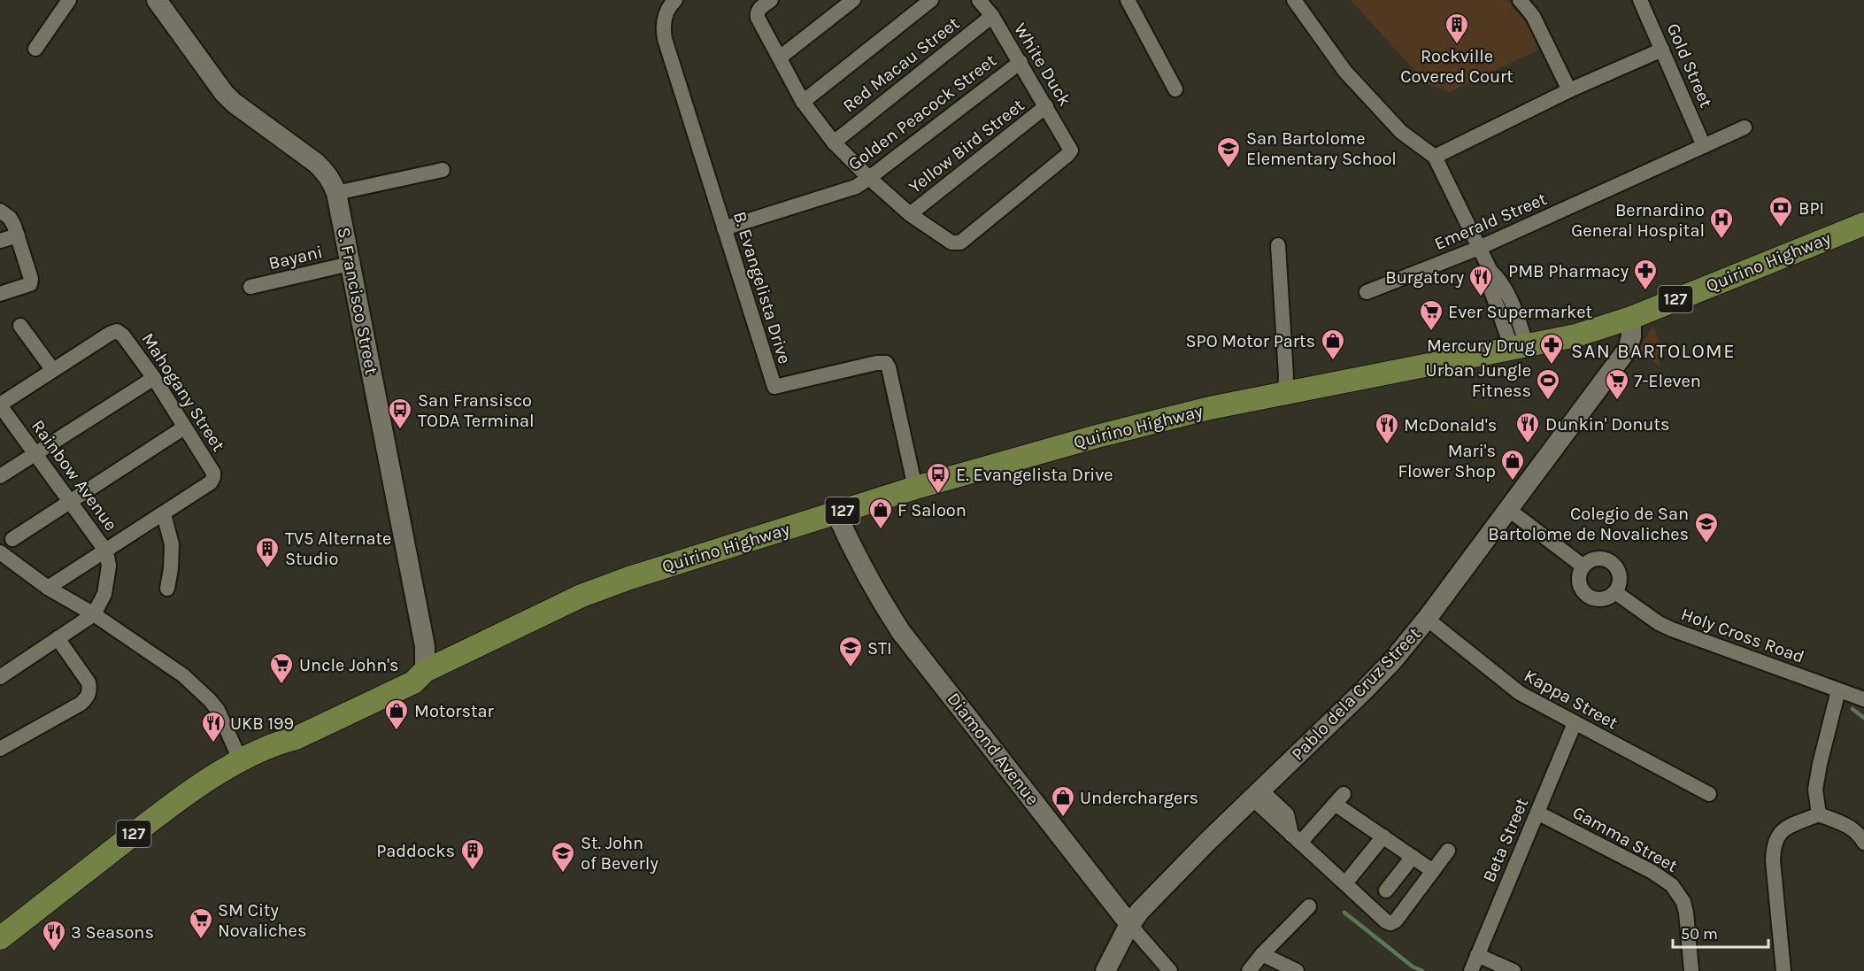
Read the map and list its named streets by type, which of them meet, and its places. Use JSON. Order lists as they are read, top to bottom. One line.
{"streets":{"main road":["Quirino Highway","127"],"street":["Red Macau Street","White Duck","Gold Street","Golden Peacock Street","Yellow Bird Street","Emerald Street","Bayani","B. Evangelista Drive","S. Francisco Street","Mahogany Street","Rainbow Avenue","Holy Cross Road","Pablo dela Cruz Street","Kappa Street","Diamond Avenue","Gamma Street","Beta Street"]},"crossings":[["Red Macau Street","White Duck"],["White Duck","Golden Peacock Street"],["White Duck","Yellow Bird Street"],["Gold Street","Emerald Street"],["Golden Peacock Street","B. Evangelista Drive"],["Bayani","S. Francisco Street"],["Quirino Highway","B. Evangelista Drive"],["Quirino Highway","S. Francisco Street"],["Quirino Highway","Pablo dela Cruz Street"],["Quirino Highway","Diamond Avenue"],["Pablo dela Cruz Street","Kappa Street"],["Pablo dela Cruz Street","Diamond Avenue"],["Kappa Street","Beta Street"],["Gamma Street","Beta Street"]],"districts":["SAN BARTOLOME"],"places":{"building":["Rockville Covered Court","TV5 Alternate Studio","Paddocks"],"school or university":["San Bartolome Elementary School","Colegio de San Bartolome de Novaliches","STI","St. John of Beverly"],"bank":["BPI"],"hospital":["Bernardino General Hospital"],"pharmacy":["PMB Pharmacy","Mercury Drug"],"restaurant":["Burgatory","Dunkin' Donuts","McDonald's","UKB 199","3 Seasons"],"supermarket":["Ever Supermarket","7-Eleven","Uncle John's","SM City Novaliches"],"shop":["SPO Motor Parts","Mari's Flower Shop","F Saloon","Motorstar","Underchargers"],"sports":["Urban Jungle Fitness"],"bus stop":["San Fransisco TODA Terminal","E. Evangelista Drive"]},"scale_bar":"50 m"}
